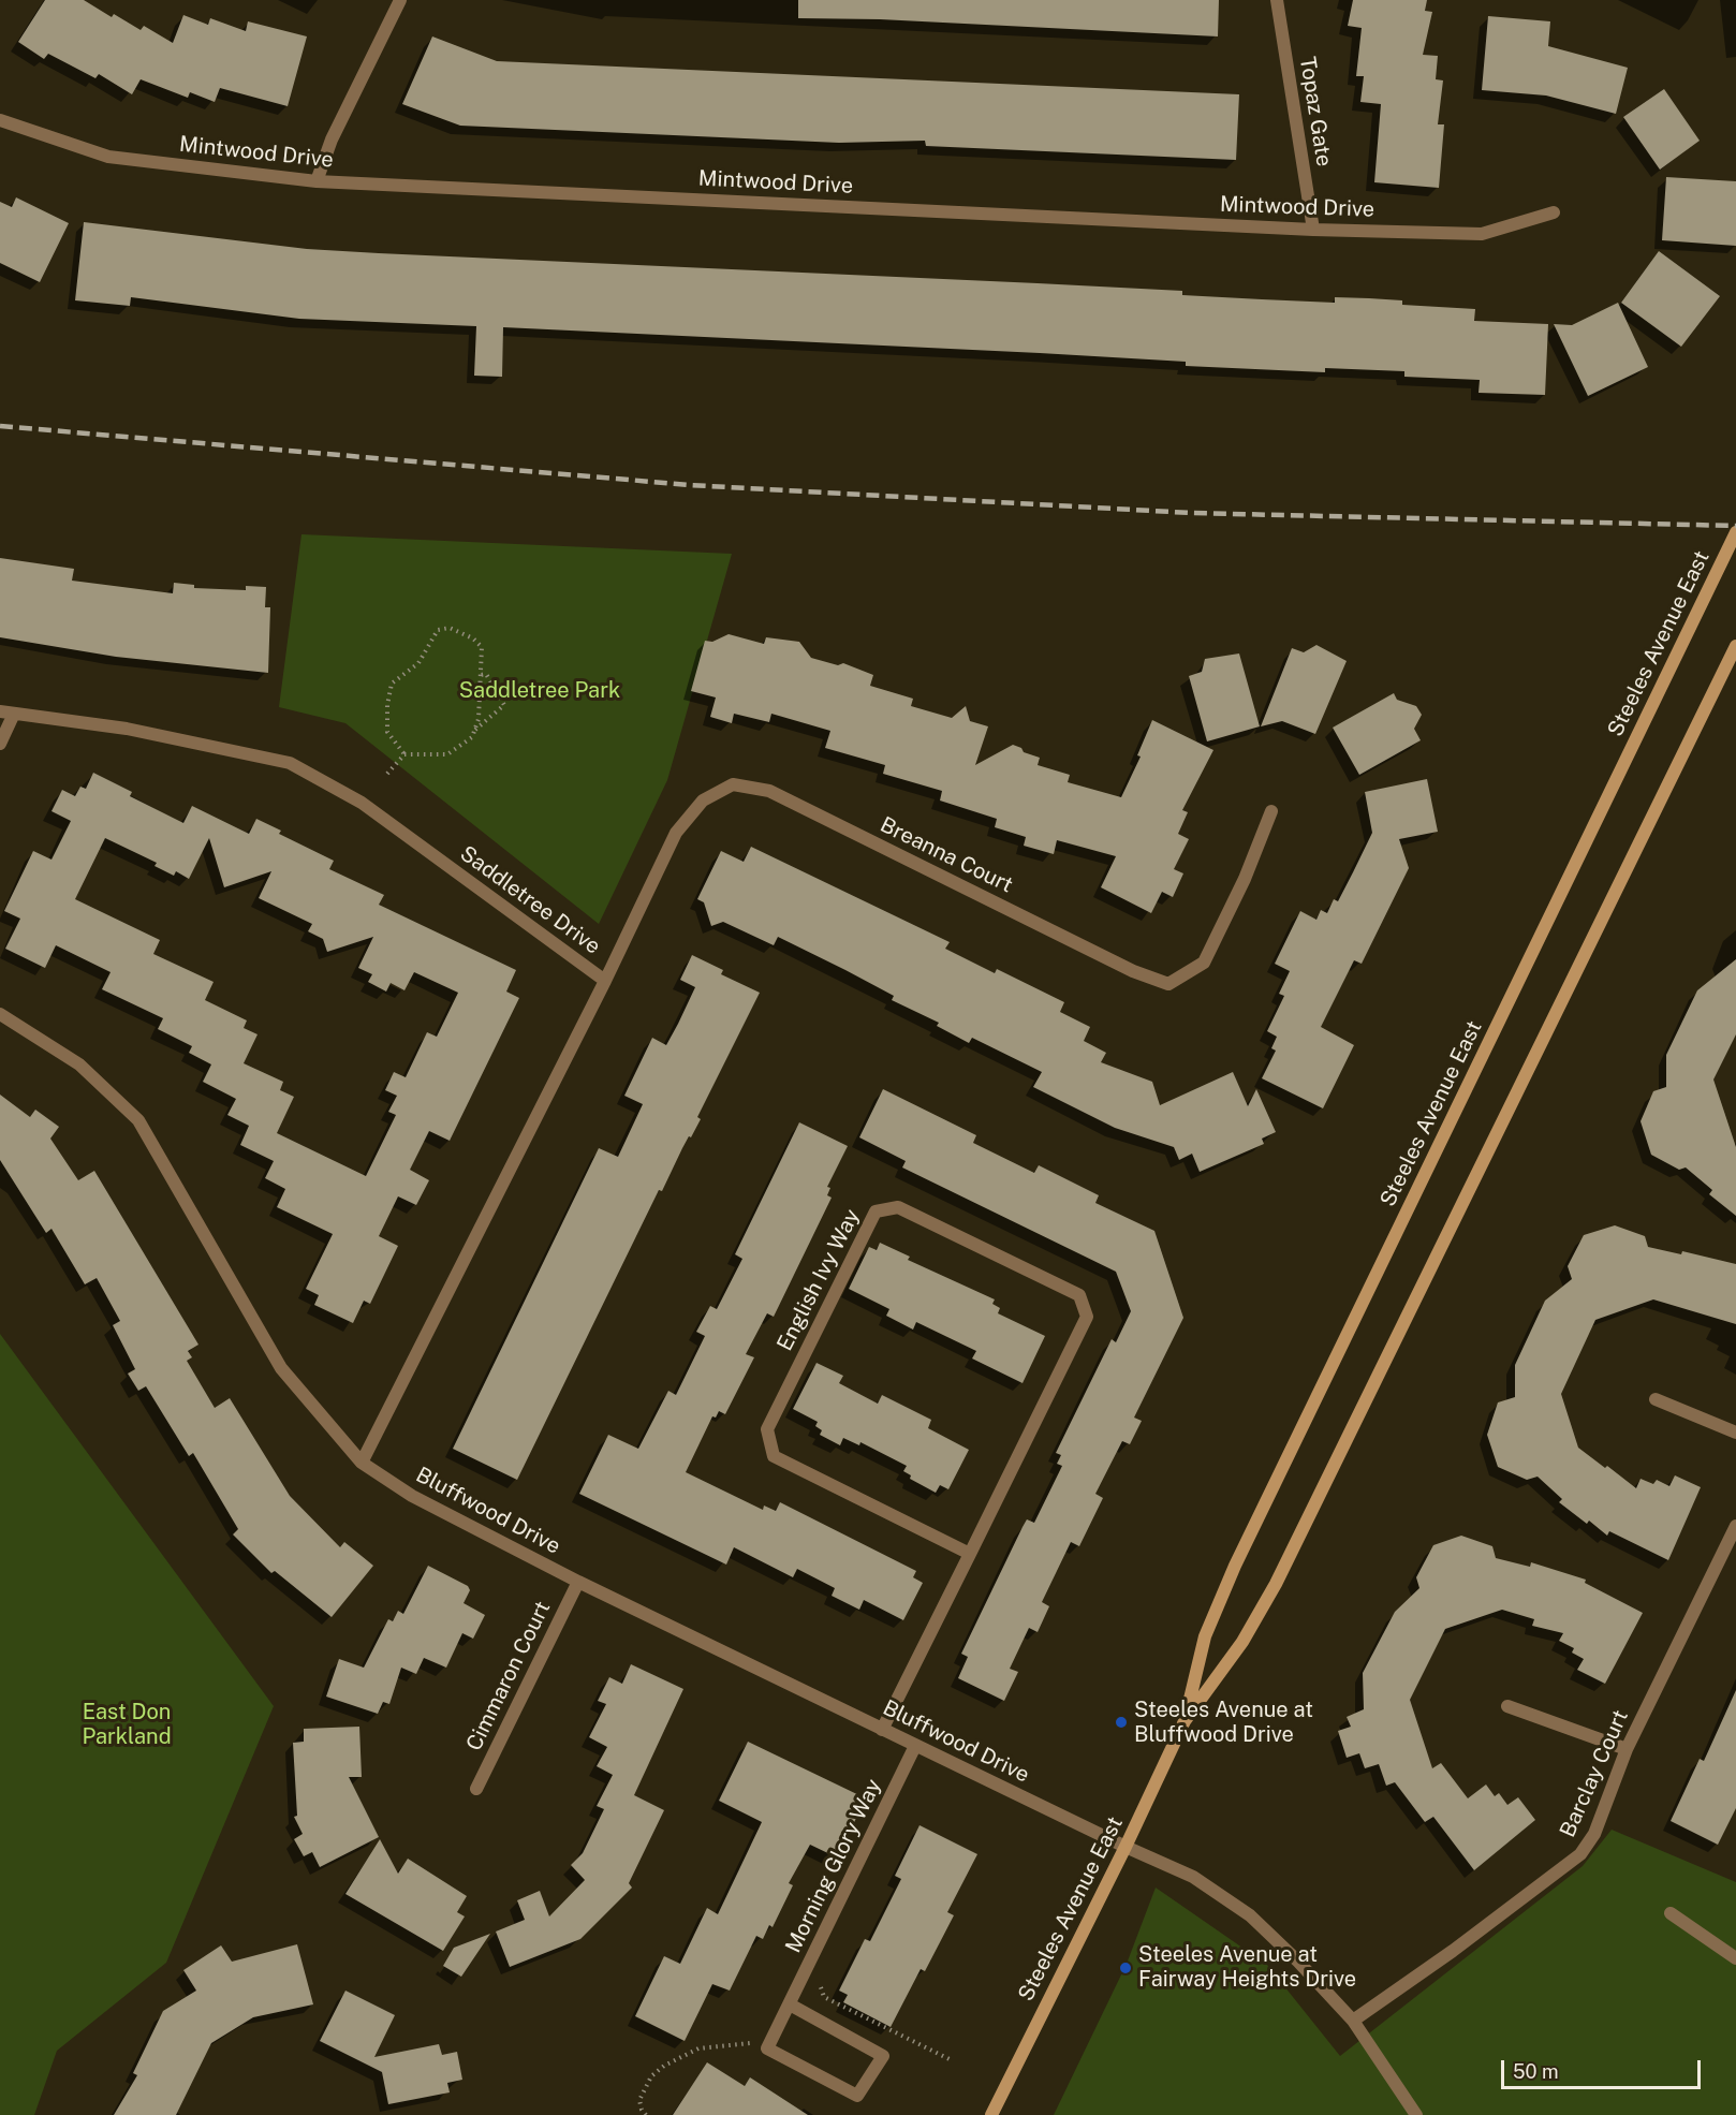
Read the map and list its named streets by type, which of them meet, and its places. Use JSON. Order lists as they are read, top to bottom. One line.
{"streets":{"main road":["Steeles Avenue East"],"street":["Topaz Gate","Mintwood Drive","Breanna Court","Saddletree Drive","English Ivy Way","Bluffwood Drive","Cimmaron Court","Barclay Court","Morning Glory Way"]},"crossings":[["Topaz Gate","Mintwood Drive"],["Steeles Avenue East","Bluffwood Drive"],["Breanna Court","Saddletree Drive"],["Saddletree Drive","Bluffwood Drive"],["English Ivy Way","Bluffwood Drive"],["Bluffwood Drive","Cimmaron Court"],["Bluffwood Drive","Barclay Court"],["Bluffwood Drive","Morning Glory Way"]],"parks":["Saddletree Park","East Don Parkland"],"places":["Steeles Avenue at Bluffwood Drive","Steeles Avenue at Fairway Heights Drive"],"scale_bar":"50 m"}
